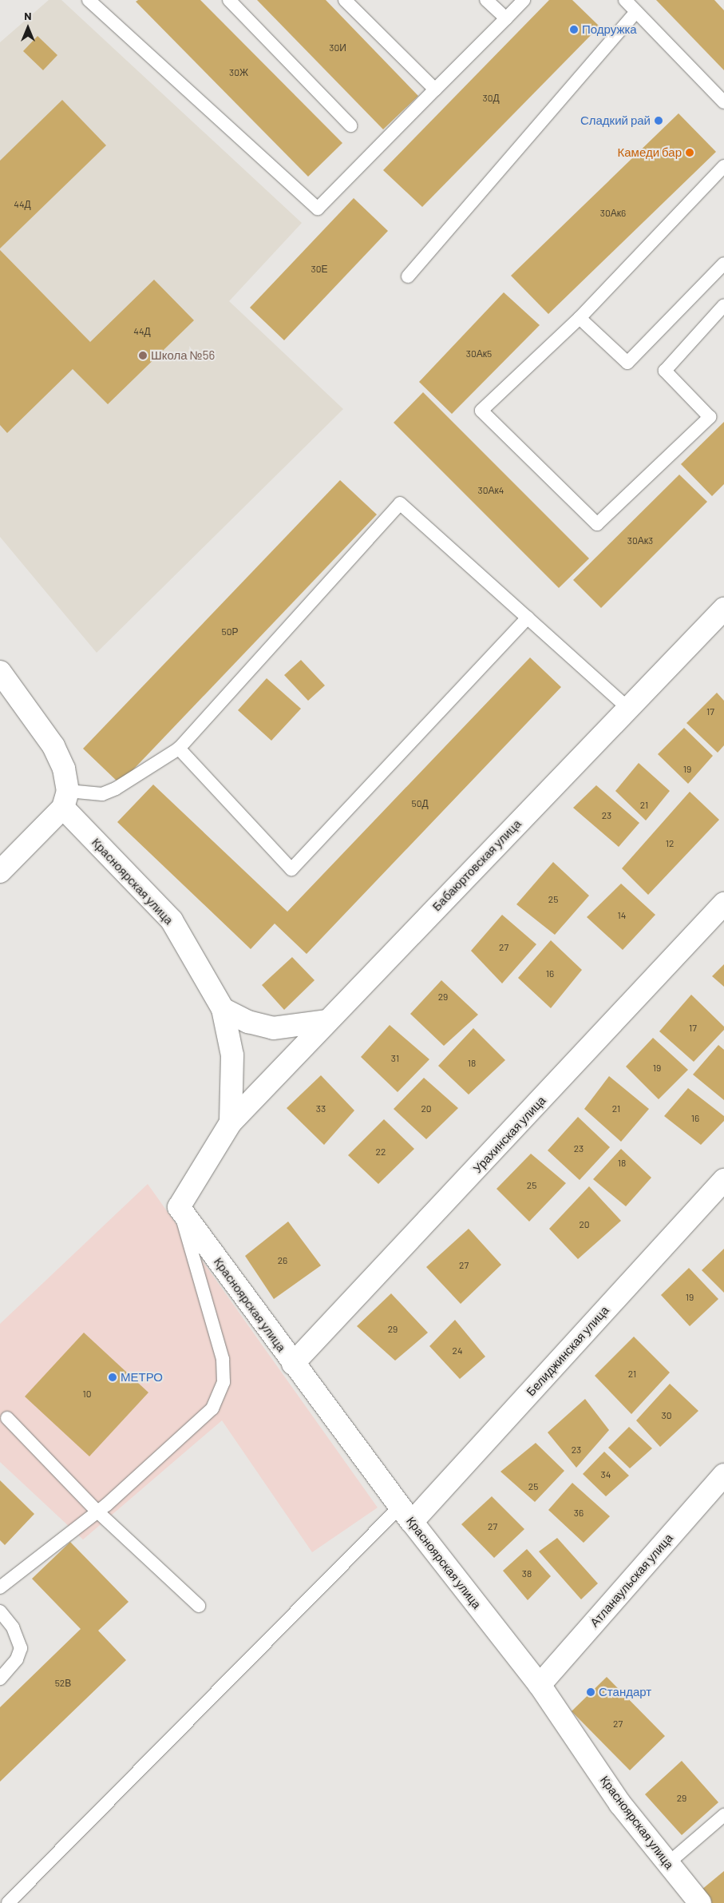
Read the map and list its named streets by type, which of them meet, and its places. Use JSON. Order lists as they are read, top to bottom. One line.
{"streets":{"street":["Бабаюртовская улица","Красноярская улица","Урахинская улица","Белиджинская улица","Атланаульская улица"]},"crossings":[["Бабаюртовская улица","Красноярская улица"],["Красноярская улица","Урахинская улица"],["Красноярская улица","Белиджинская улица"],["Красноярская улица","Атланаульская улица"]],"places":["Подружка","Сладкий рай","Камеди бар","Школа №56","МЕТРО","Стандарт"],"house_numbers":["30И","30Ж","30Д","44Д","30Ак6","30Е","44Д","30Ак5","30Ак4","30Ак3","50Р","17","19","50Д","21","23","12","25","14","27","16","29","17","31","18","19","33","20","21","16","23","22","18","25","20","26","27","19","29","24","21","10","30","23","34","25","36","27","38","52В","27","29"],"north":"top"}
